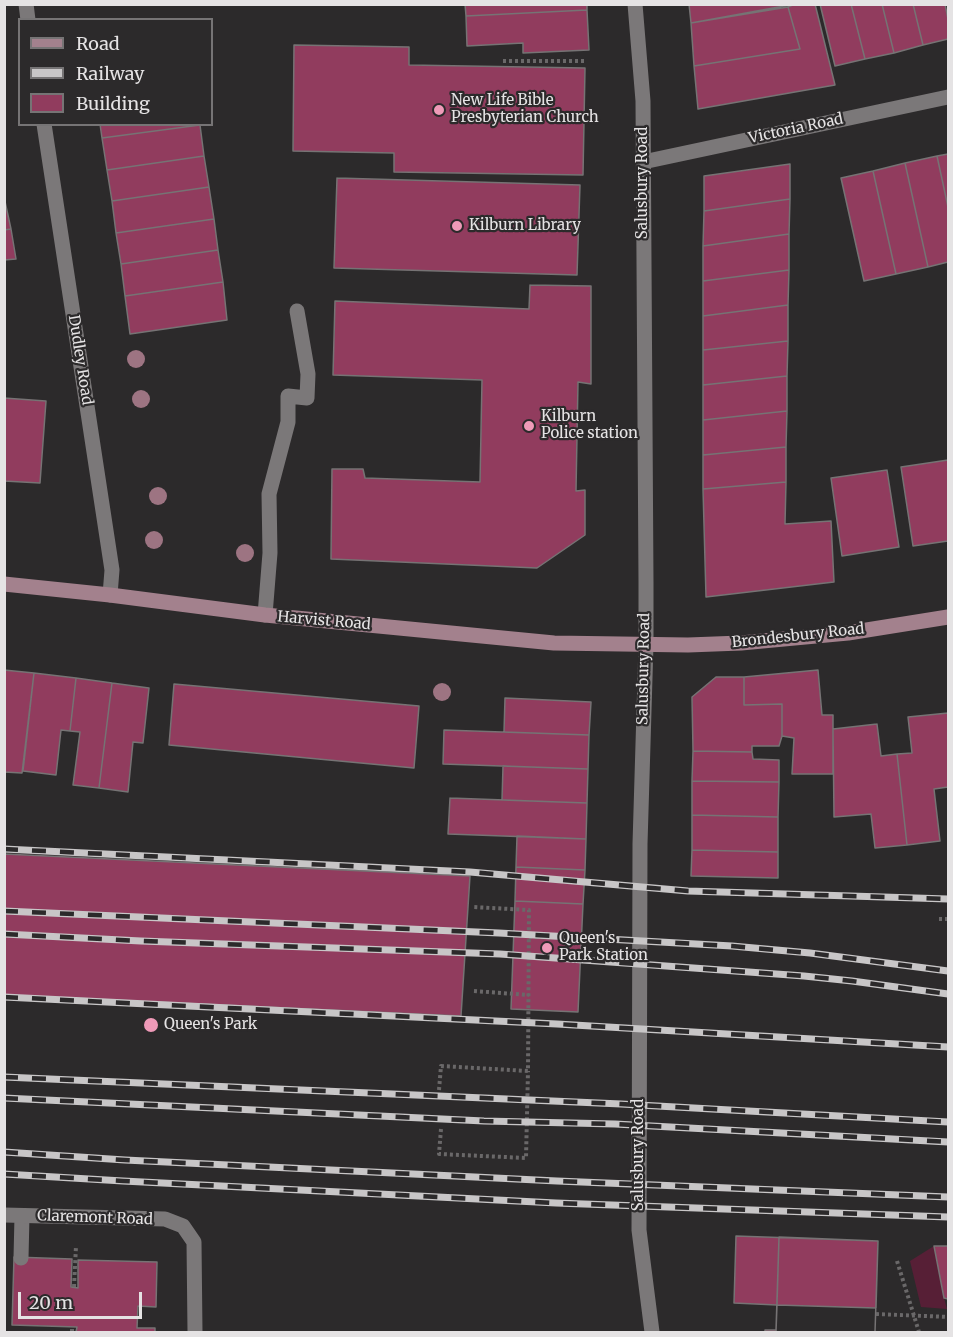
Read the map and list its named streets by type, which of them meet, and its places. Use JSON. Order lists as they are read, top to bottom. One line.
{"streets":{"main road":["Harvist Road","Brondesbury Road"],"street":["Victoria Road","Salusbury Road","Dudley Road","Claremont Road"]},"crossings":[["Victoria Road","Salusbury Road"],["Salusbury Road","Harvist Road"],["Salusbury Road","Brondesbury Road"],["Dudley Road","Harvist Road"],["Harvist Road","Brondesbury Road"]],"places":["New Life Bible Presbyterian Church","Kilburn Library","Kilburn Police station","Queen's Park Station","Queen's Park"],"legend":["Road","Railway","Building"],"scale_bar":"20 m"}
